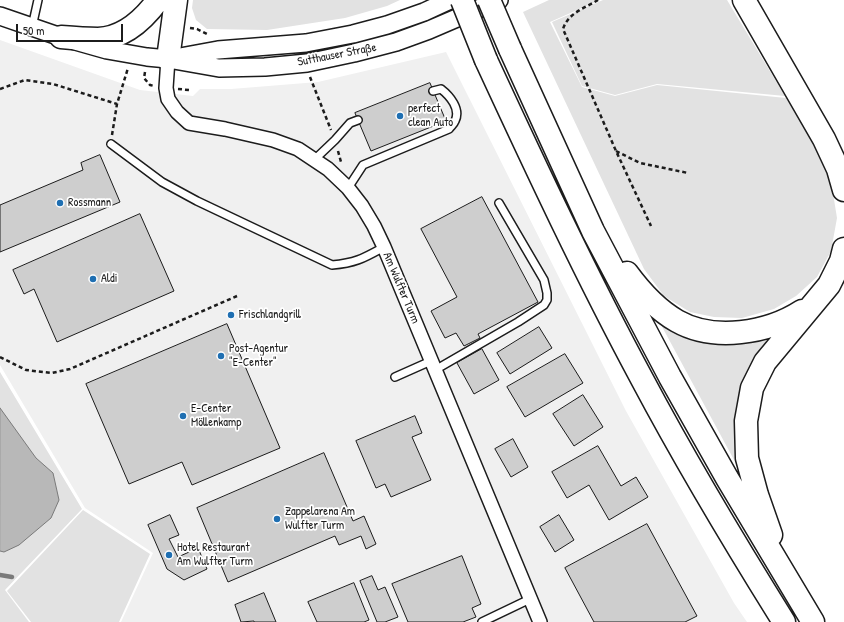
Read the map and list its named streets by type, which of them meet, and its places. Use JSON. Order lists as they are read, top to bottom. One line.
{"streets":{"street":["Sutthauser Straße","Am Wulfter Turm"]},"crossings":[["Sutthauser Straße","Am Wulfter Turm"]],"places":["perfect clean Auto","Rossmann","Aldi","Frischlandgrill","Post-Agentur \"E-Center\"","E-Center Möllenkamp","Zappelarena Am Wulfter Turm","Hotel Restaurant Am Wulfter Turm"],"scale_bar":"50 m"}
